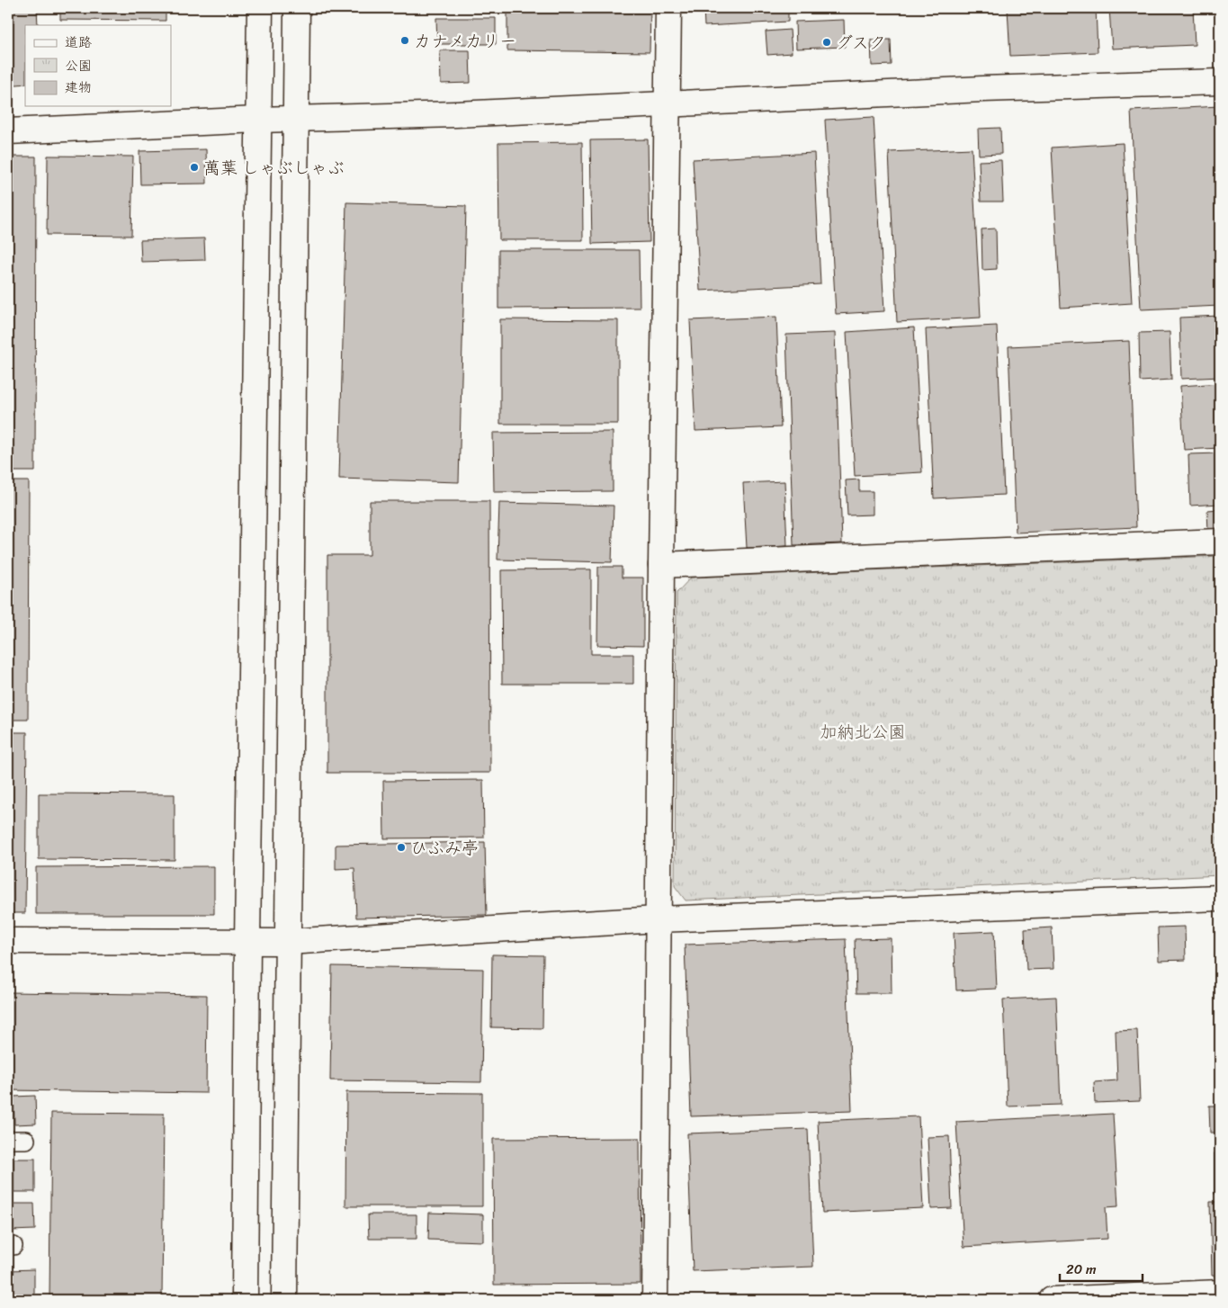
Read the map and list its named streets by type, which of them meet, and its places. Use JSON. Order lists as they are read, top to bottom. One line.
{"parks":["加納北公園"],"places":["カナメカリー","グスク","萬葉 しゃぶしゃぶ","ひふみ亭"],"legend":["道路","公園","建物"],"scale_bar":"20 m"}
